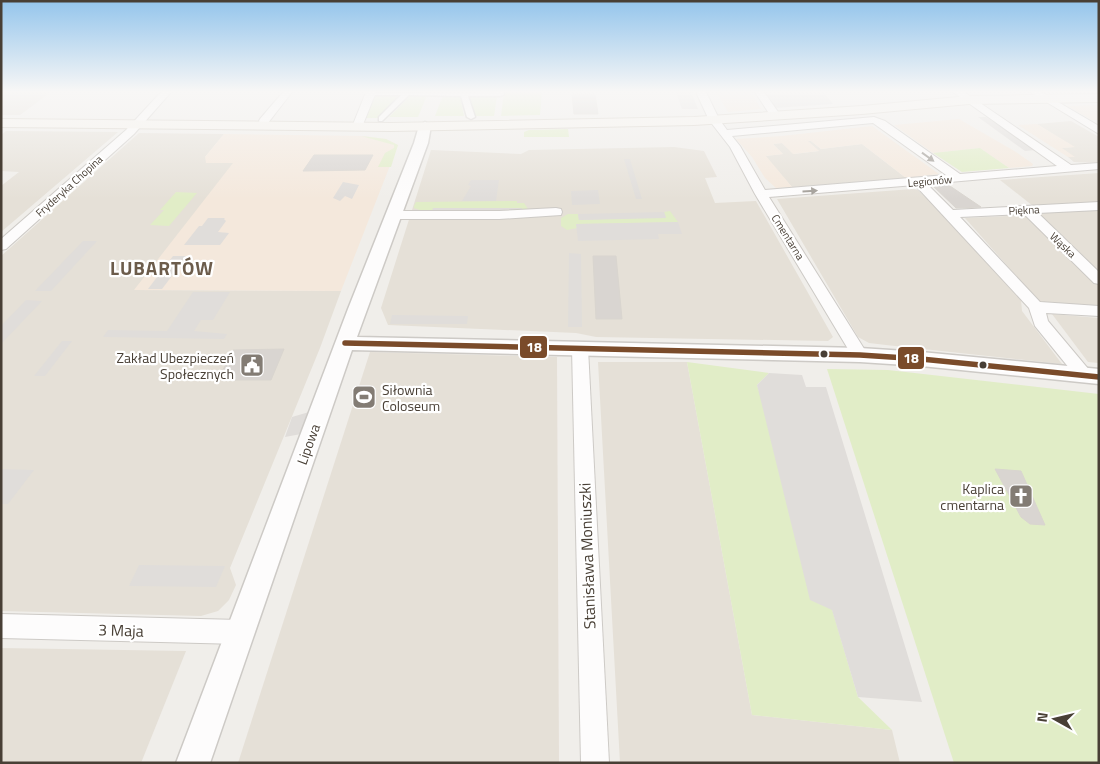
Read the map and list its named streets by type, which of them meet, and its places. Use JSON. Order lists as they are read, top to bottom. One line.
{"streets":{"street":["Legionów","Fryderyka Chopina","Piękna","Cmentarna","Wąska","Lipowa","Stanisława Moniuszki","3 Maja"]},"crossings":[["Legionów","Cmentarna"],["Piękna","Wąska"],["Lipowa","3 Maja"]],"one_way":["Legionów"],"districts":["LUBARTÓW"],"places":{"public building":["Zakład Ubezpieczeń Społecznych"],"sports":["Siłownia Coloseum"],"church":["Kaplica cmentarna"]},"lines":["transit line 18"],"north":"left"}
